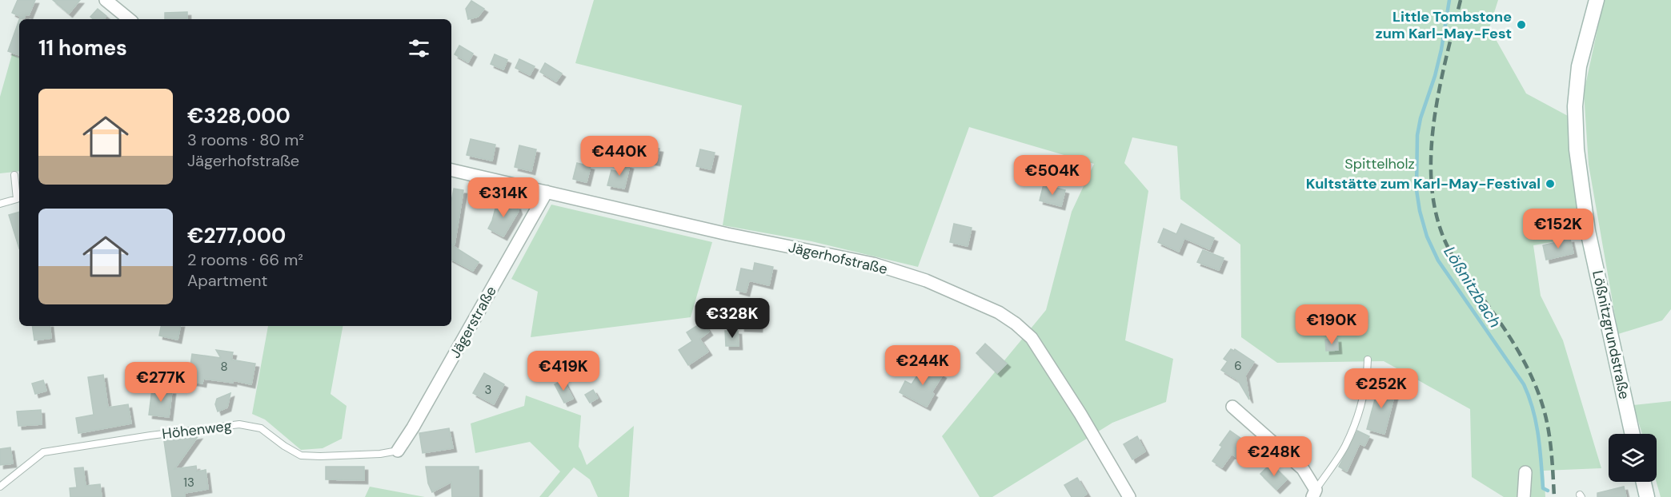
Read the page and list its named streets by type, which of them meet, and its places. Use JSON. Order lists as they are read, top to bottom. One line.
{"streets":{"street":["Jägerhofstraße","Jägerstraße","Lößnitzgrundstraße"],"lane":["Höhenweg"]},"crossings":[["Jägerhofstraße","Jägerstraße"],["Jägerstraße","Höhenweg"]],"water":["Lößnitzbach"],"parks":["Spittelholz"],"places":["Little Tombstone zum Karl-May-Fest","Kultstätte zum Karl-May-Festival"],"house_numbers":["6","8","3","13"],"page":{"heading":"11 homes","list":[{"name":"€328,000","note":"3 rooms · 80 m² · Jägerhofstraße"},{"name":"€277,000","note":"2 rooms · 66 m² · Apartment"}],"price":["€440K","€504K","€314K","€152K","€328K","€190K","€244K","€419K","€277K","€252K","€248K"]}}
